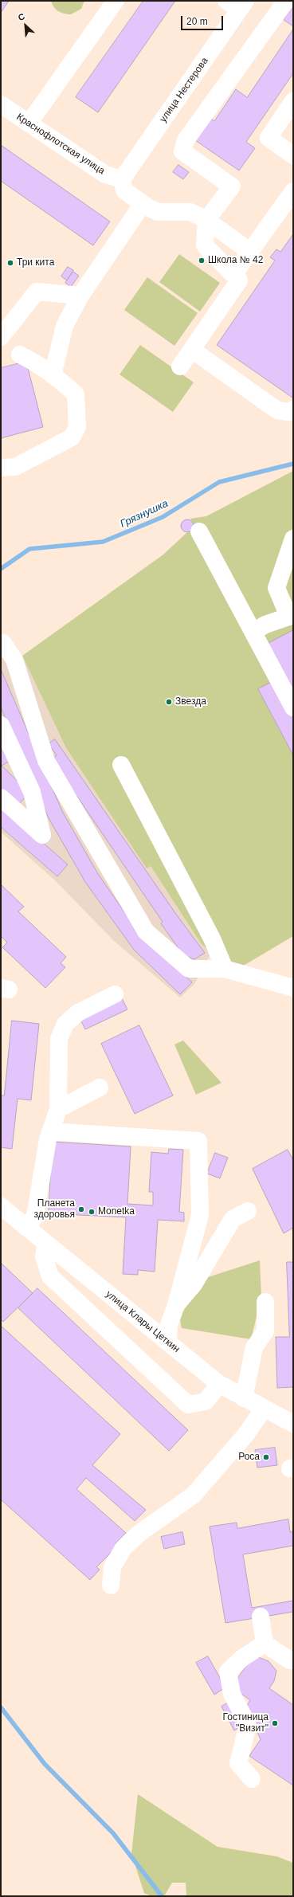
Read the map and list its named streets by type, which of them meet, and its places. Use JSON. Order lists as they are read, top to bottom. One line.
{"streets":{"street":["улица Нестерова","Краснофлотская улица","улица Клары Цеткин"]},"crossings":[["улица Нестерова","Краснофлотская улица"]],"water":["Грязнушка"],"places":["Школа № 42","Три кита","Звезда","Планета здоровья","Monetka","Роса","Гостиница \"Визит\""],"scale_bar":"20 m","north":"top left"}
